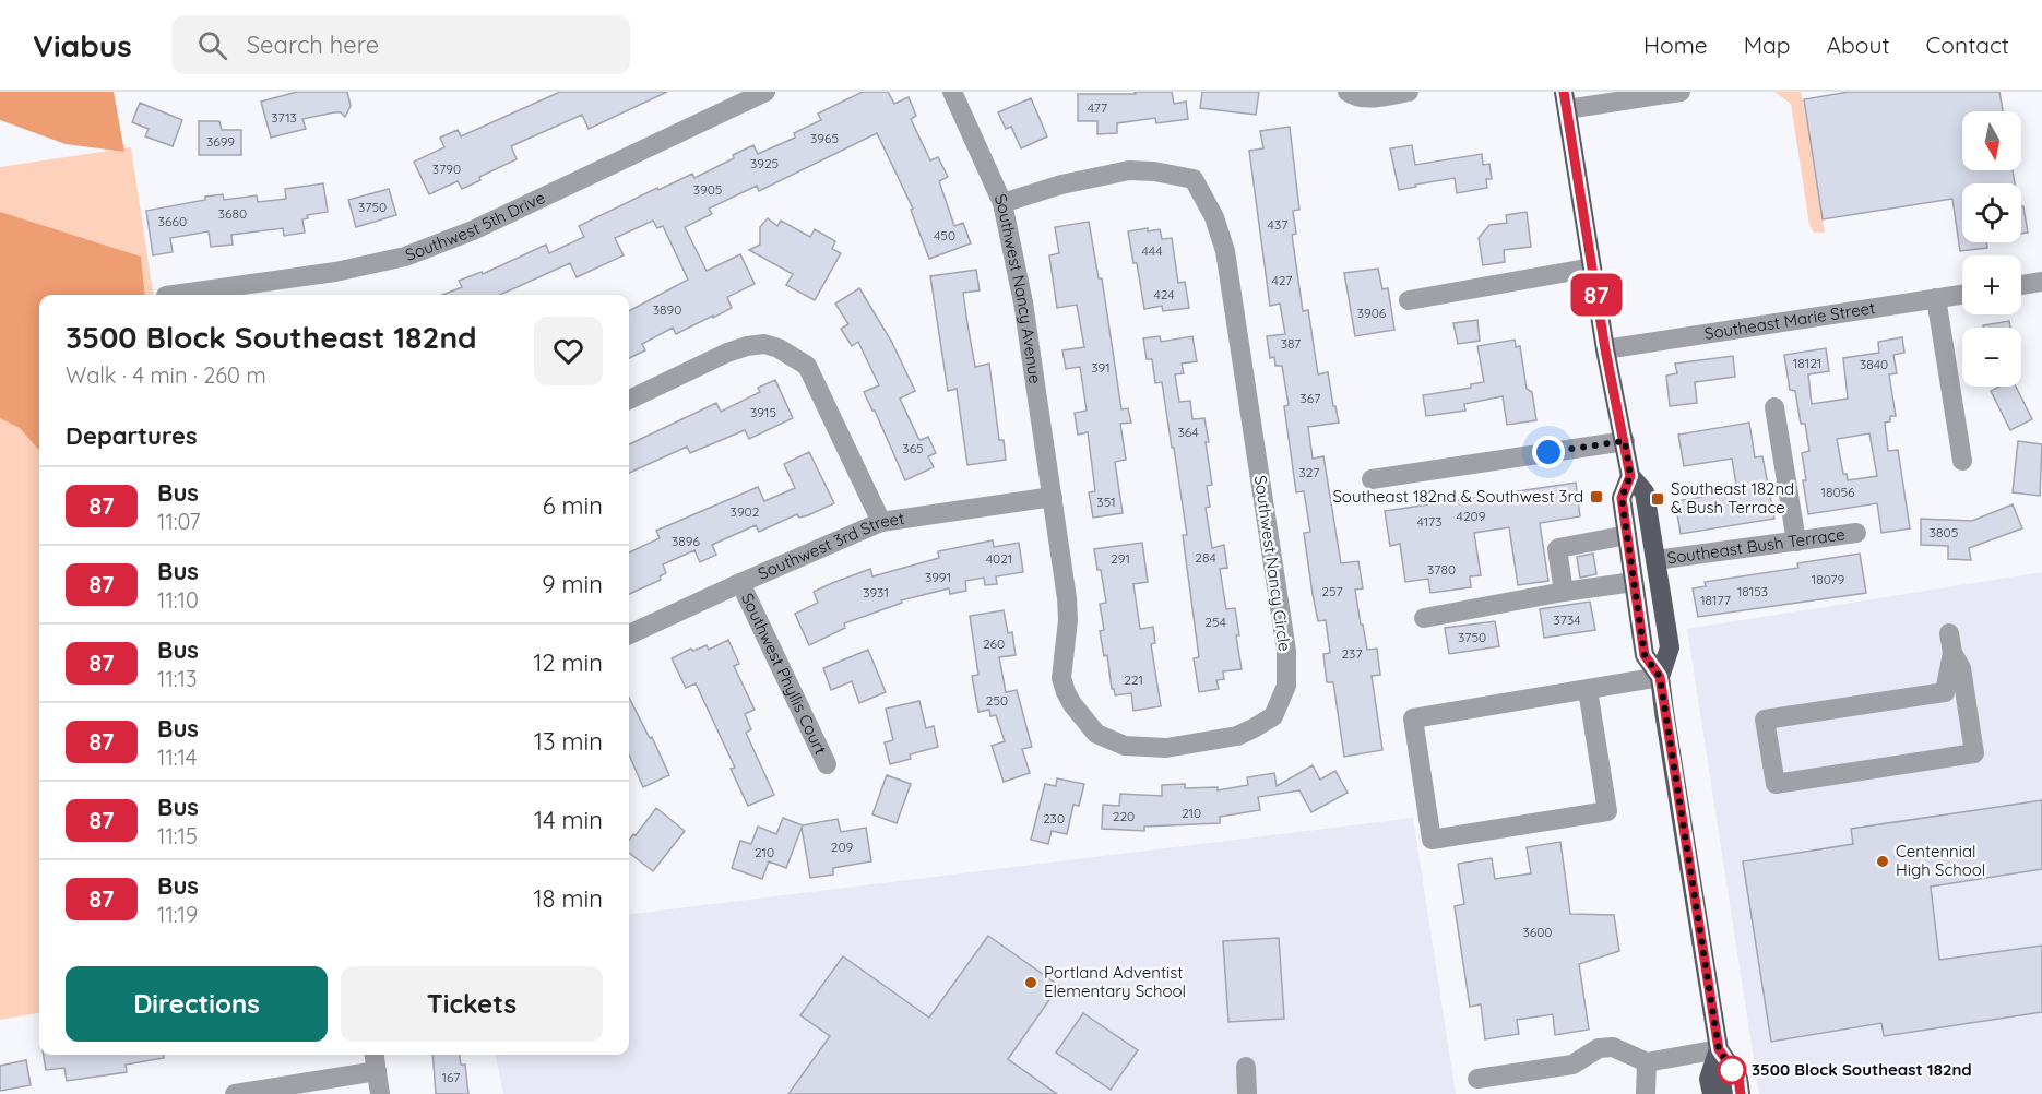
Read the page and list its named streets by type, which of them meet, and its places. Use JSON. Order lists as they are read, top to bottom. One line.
{"streets":{"street":["Southwest 5th Drive","Southwest Nancy Avenue","Southeast Marie Street","Southwest 3rd Street","Southeast Bush Terrace","Southwest Nancy Circle","Southwest Phyllis Court"]},"crossings":[["Southwest Nancy Avenue","Southwest 3rd Street"],["Southwest Nancy Avenue","Southwest Nancy Circle"],["Southwest 3rd Street","Southwest Nancy Circle"],["Southwest 3rd Street","Southwest Phyllis Court"]],"places":{"transit":["Southeast 182nd & Southwest 3rd","Southeast 182nd & Bush Terrace"],"other":["Centennial High School","Portland Adventist Elementary School","3500 Block Southeast 182nd"]},"lines":["bus line 87"],"house_numbers":["477","3713","3965","3699","3925","3790","3905","3750","3680","3660","437","450","444","427","424","3890","3906","387","18121","3840","391","367","3915","364","365","327","18056","351","3902","4209","4173","3805","3896","284","4021","291","3780","3991","18079","257","18153","3931","18177","3734","254","3750","260","237","221","250","210","220","230","209","210","3600","167"],"north":"bottom","page":{"header":"Viabus","search":"Search here","nav":["Home","Map","About","Contact"],"on_map":"87","map_buttons":["+","−"],"heading":[["3500 Block Southeast 182nd","Walk · 4 min · 260 m"],"Departures"],"list":[{"mark":"87","name":"Bus","note":"11:07","value":"6 min"},{"mark":"87","name":"Bus","note":"11:10","value":"9 min"},{"mark":"87","name":"Bus","note":"11:13","value":"12 min"},{"mark":"87","name":"Bus","note":"11:14","value":"13 min"},{"mark":"87","name":"Bus","note":"11:15","value":"14 min"},{"mark":"87","name":"Bus","note":"11:19","value":"18 min"}],"buttons":["Directions","Tickets"]}}
